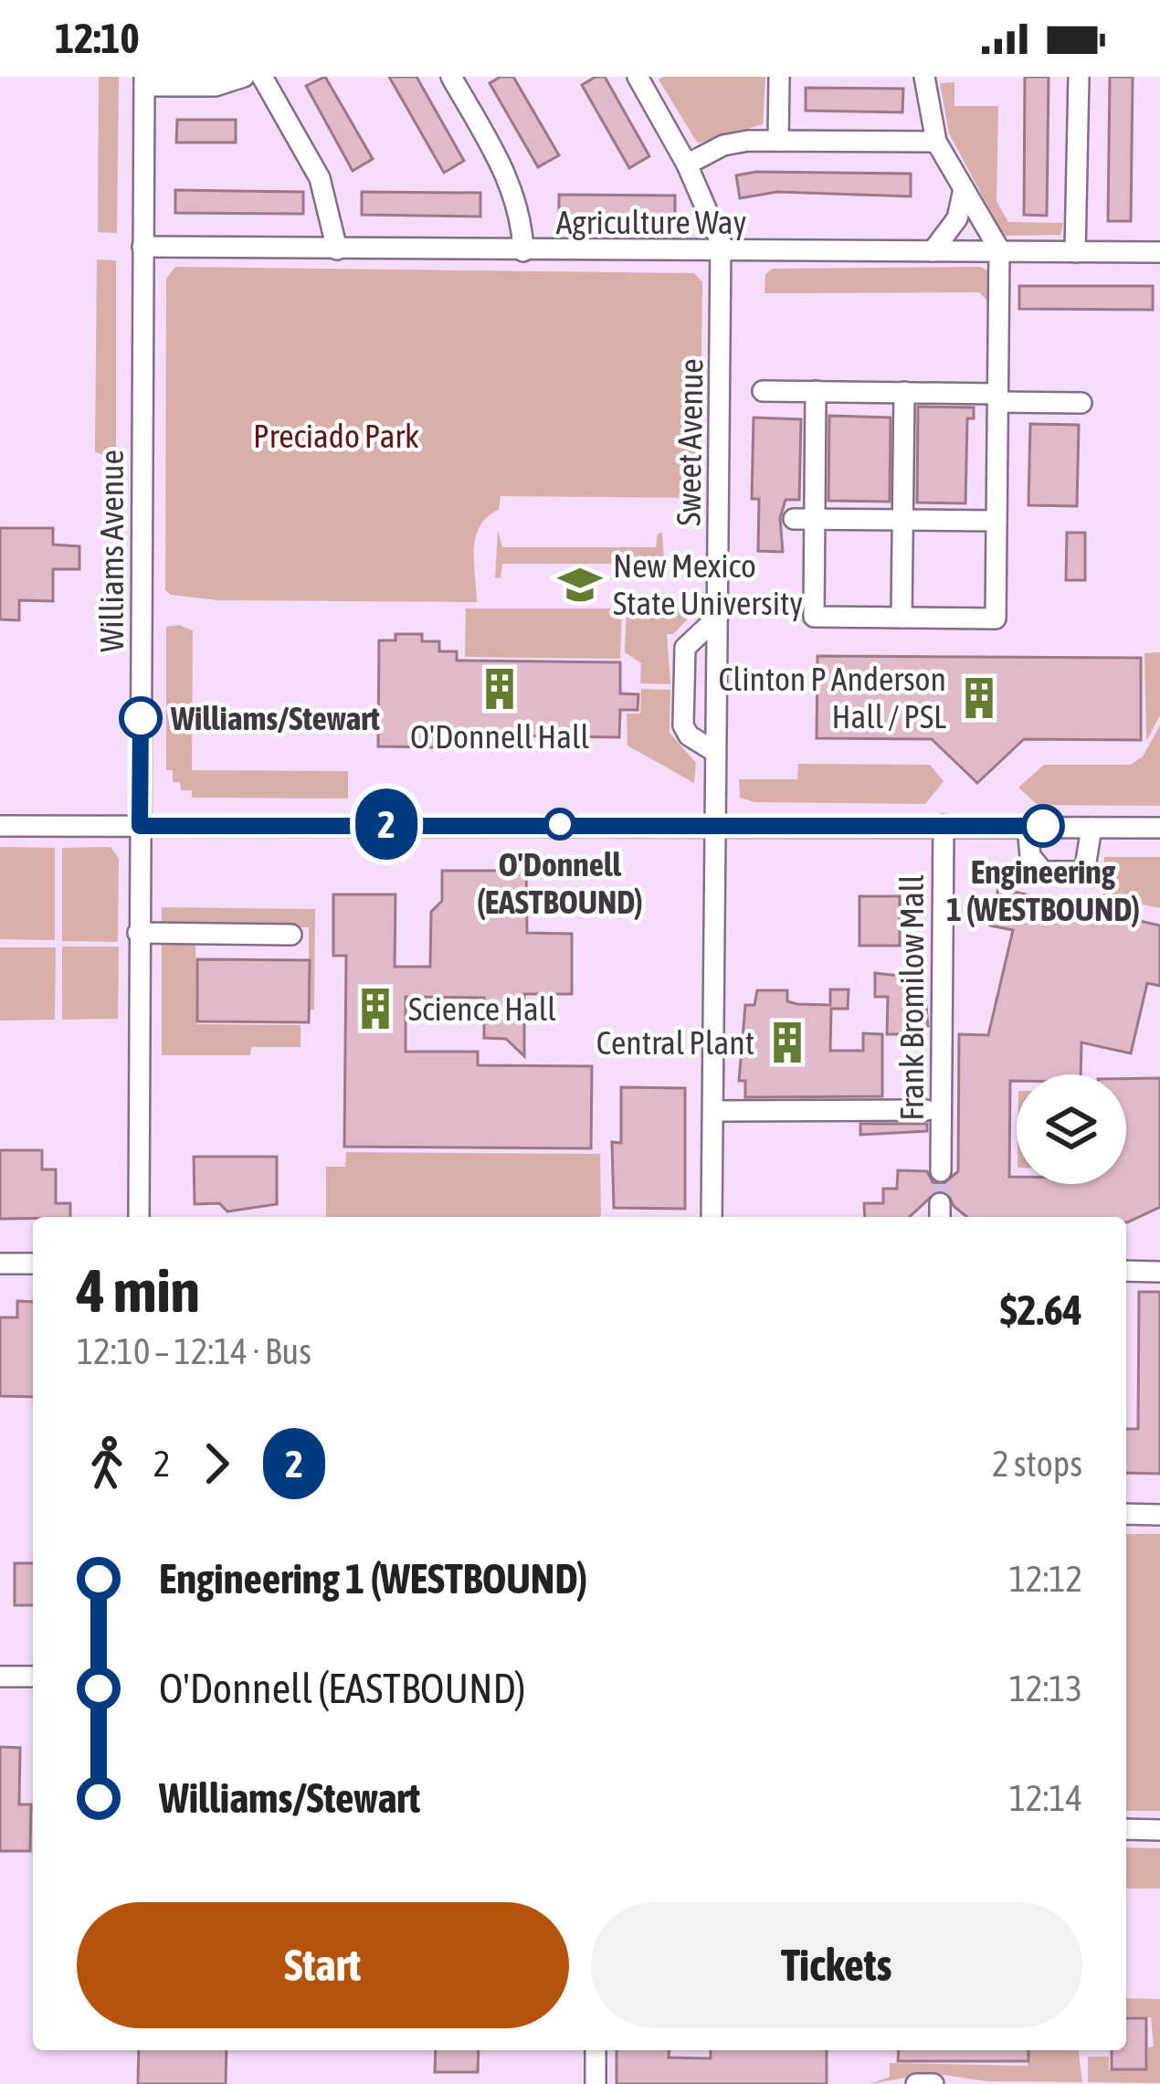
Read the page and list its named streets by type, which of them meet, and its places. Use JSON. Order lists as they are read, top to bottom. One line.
{"streets":{"street":["Agriculture Way","Sweet Avenue","Williams Avenue","Frank Bromilow Mall"]},"crossings":[["Agriculture Way","Sweet Avenue"],["Agriculture Way","Williams Avenue"]],"parks":["Preciado Park"],"places":{"school or university":["New Mexico State University"],"building":["O'Donnell Hall","Clinton P Anderson Hall / PSL","Science Hall","Central Plant"],"other":["Williams/Stewart","O'Donnell (EASTBOUND)","Engineering 1 (WESTBOUND)"]},"lines":["bus line 2"],"page":{"status":"12:10","on_map":"2","heading":["4 min","12:10 – 12:14 · Bus","$2.64"],"legs":["2","2","2 stops"],"list":[{"name":"Engineering 1 (WESTBOUND)","value":"12:12"},{"name":"O'Donnell (EASTBOUND)","value":"12:13"},{"name":"Williams/Stewart","value":"12:14"}],"buttons":["Start","Tickets"]}}
